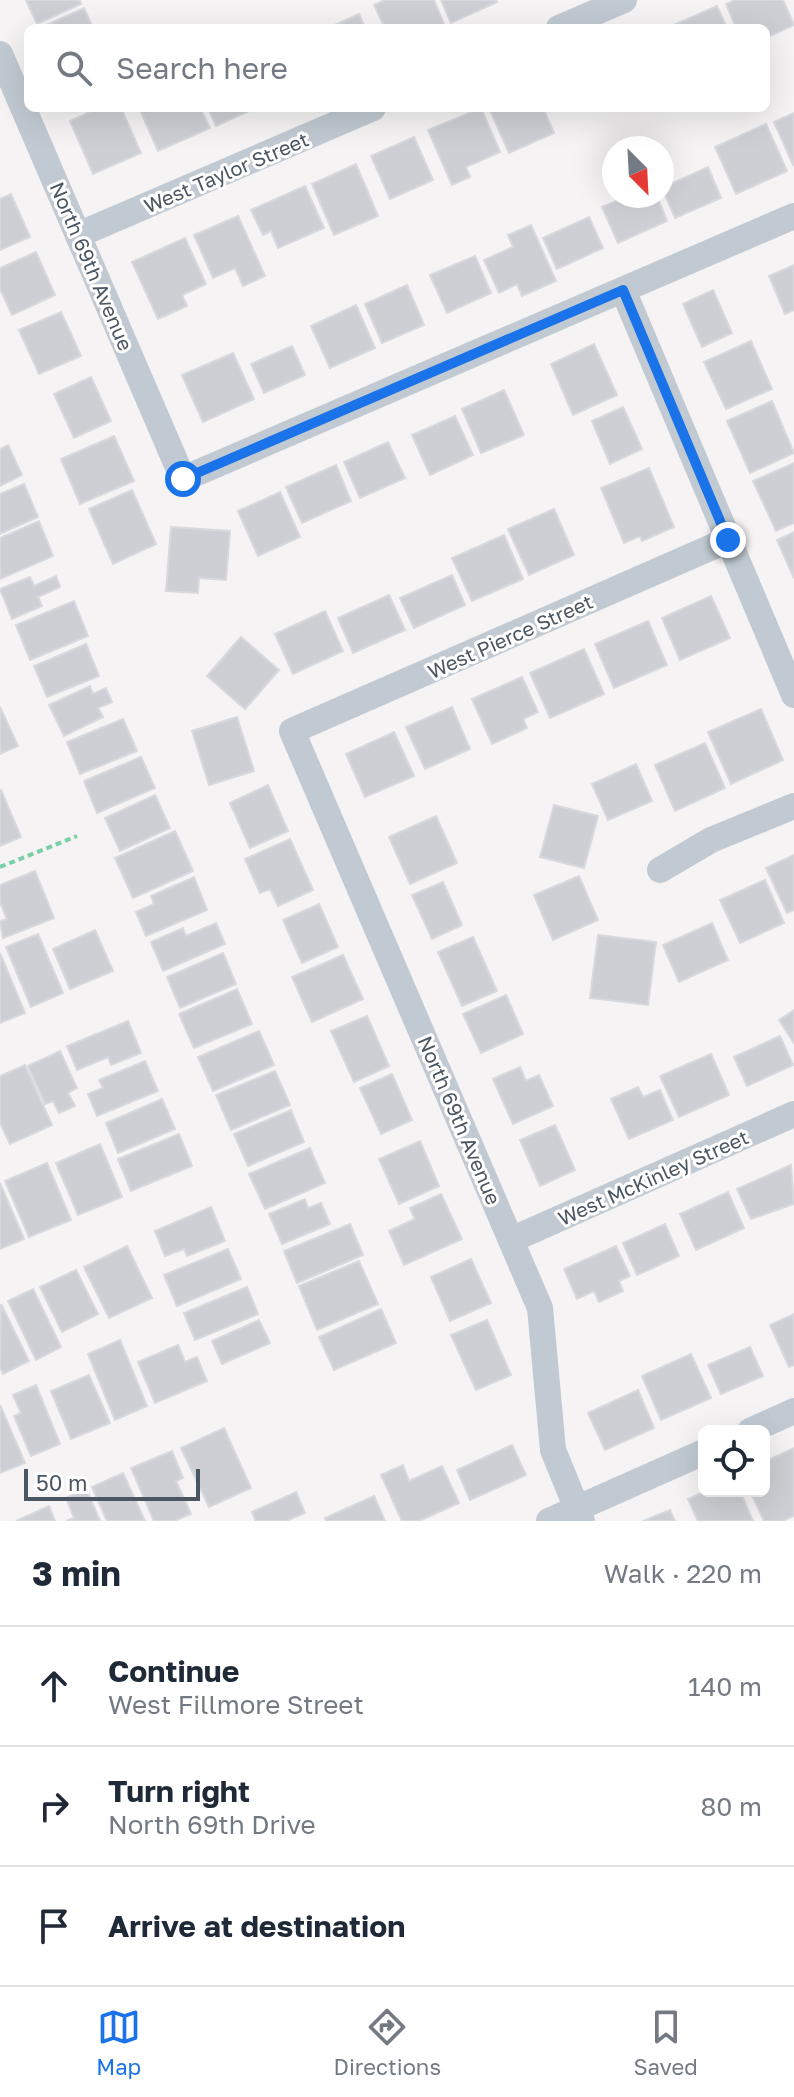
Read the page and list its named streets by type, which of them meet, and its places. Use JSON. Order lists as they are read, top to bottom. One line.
{"streets":{"street":["West Taylor Street","North 69th Avenue","West Pierce Street","West McKinley Street"]},"crossings":[["West Taylor Street","North 69th Avenue"],["North 69th Avenue","West Pierce Street"],["North 69th Avenue","West McKinley Street"]],"scale_bar":"50 m","north":"bottom right","page":{"search":"Search here","scale":"50 m","heading":["3 min","Walk · 220 m"],"list":[["Continue","West Fillmore Street","140 m"],["Turn right","North 69th Drive","80 m"],"Arrive at destination"],"nav":["Map","Directions","Saved"]}}
